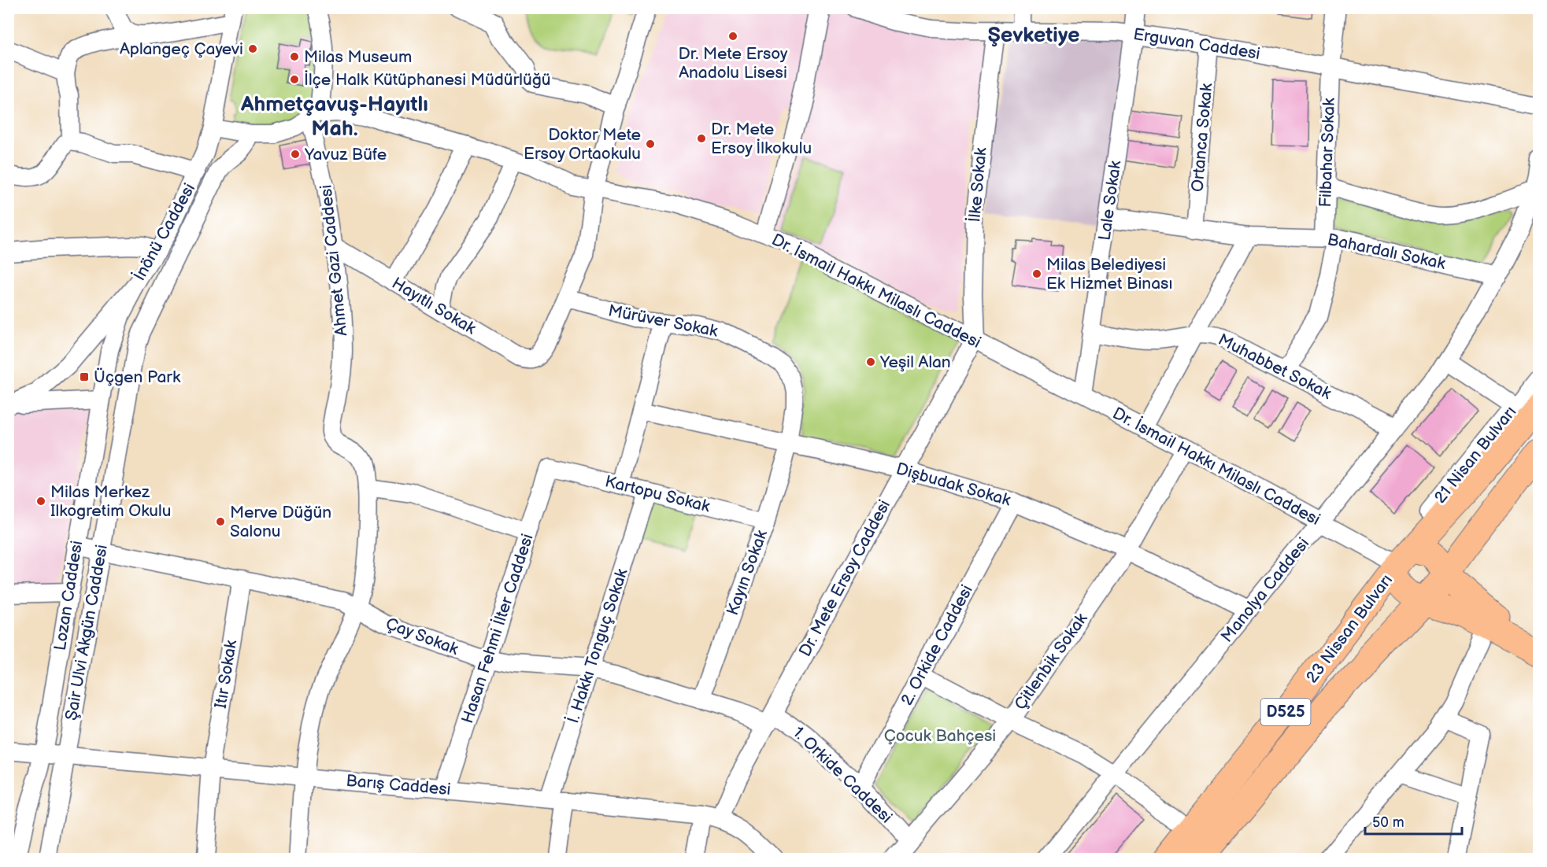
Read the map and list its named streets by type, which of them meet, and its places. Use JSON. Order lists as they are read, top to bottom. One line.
{"streets":{"highway":["23 Nissan Bulvarı","D525"],"street":["Erguvan Caddesi","Ortanca Sokak","Filbahar Sokak","İlke Sokak","Lale Sokak","İnönü Caddesi","Bahardalı Sokak","Ahmet Gazi Caddesi","Dr. İsmail Hakkı Milaslı Caddesi","Hayıtlı Sokak","Mürüver Sokak","Muhabbet Sokak","21 Nisan Bulvarı","Dişbudak Sokak","Kartopu Sokak","Kayın Sokak","Dr. Mete Ersoy Caddesi","Manolya Caddesi","Lozan Caddesi","Hasan Fehmi İlter Caddesi","Şair Ulvi Akgün Caddesi","Çay Sokak","2. Orkide Caddesi","İ. Hakkı Tonguç Sokak","Çitlenbik Sokak","Itır Sokak","1. Orkide Caddesi","Barış Caddesi"]},"crossings":[["Erguvan Caddesi","Ortanca Sokak"],["Erguvan Caddesi","Filbahar Sokak"],["Erguvan Caddesi","İlke Sokak"],["Erguvan Caddesi","Lale Sokak"],["Ortanca Sokak","Bahardalı Sokak"],["Filbahar Sokak","Bahardalı Sokak"],["Filbahar Sokak","Muhabbet Sokak"],["İlke Sokak","Dr. İsmail Hakkı Milaslı Caddesi"],["İlke Sokak","Dr. Mete Ersoy Caddesi"],["Lale Sokak","Bahardalı Sokak"],["Lale Sokak","Dr. İsmail Hakkı Milaslı Caddesi"],["Lale Sokak","Muhabbet Sokak"],["İnönü Caddesi","Lozan Caddesi"],["Bahardalı Sokak","Manolya Caddesi"],["Ahmet Gazi Caddesi","Dr. İsmail Hakkı Milaslı Caddesi"],["Ahmet Gazi Caddesi","Hayıtlı Sokak"],["Ahmet Gazi Caddesi","Çay Sokak"],["Ahmet Gazi Caddesi","Barış Caddesi"],["Dr. İsmail Hakkı Milaslı Caddesi","Dr. Mete Ersoy Caddesi"],["Dr. İsmail Hakkı Milaslı Caddesi","Manolya Caddesi"],["Dr. İsmail Hakkı Milaslı Caddesi","23 Nissan Bulvarı"],["Dr. İsmail Hakkı Milaslı Caddesi","Çitlenbik Sokak"],["Dr. İsmail Hakkı Milaslı Caddesi","D525"],["Hayıtlı Sokak","Mürüver Sokak"],["Mürüver Sokak","Dişbudak Sokak"],["Mürüver Sokak","Kayın Sokak"],["Muhabbet Sokak","Manolya Caddesi"],["21 Nisan Bulvarı","23 Nissan Bulvarı"],["Dişbudak Sokak","Kayın Sokak"],["Dişbudak Sokak","Dr. Mete Ersoy Caddesi"],["Dişbudak Sokak","Manolya Caddesi"],["Dişbudak Sokak","2. Orkide Caddesi"],["Dişbudak Sokak","Çitlenbik Sokak"],["Kartopu Sokak","Kayın Sokak"],["Kartopu Sokak","Hasan Fehmi İlter Caddesi"],["Kartopu Sokak","İ. Hakkı Tonguç Sokak"],["Kayın Sokak","Çay Sokak"],["Dr. Mete Ersoy Caddesi","Çay Sokak"],["Dr. Mete Ersoy Caddesi","1. Orkide Caddesi"],["Dr. Mete Ersoy Caddesi","Barış Caddesi"],["Lozan Caddesi","Çay Sokak"],["Lozan Caddesi","Barış Caddesi"],["Hasan Fehmi İlter Caddesi","Çay Sokak"],["Hasan Fehmi İlter Caddesi","Barış Caddesi"],["23 Nissan Bulvarı","D525"],["Şair Ulvi Akgün Caddesi","Çay Sokak"],["Şair Ulvi Akgün Caddesi","Barış Caddesi"],["Çay Sokak","İ. Hakkı Tonguç Sokak"],["Çay Sokak","Itır Sokak"],["Çay Sokak","1. Orkide Caddesi"],["2. Orkide Caddesi","1. Orkide Caddesi"],["İ. Hakkı Tonguç Sokak","Barış Caddesi"],["Çitlenbik Sokak","1. Orkide Caddesi"],["Itır Sokak","Barış Caddesi"]],"districts":["Şevketiye","Ahmetçavuş-Hayıtlı Mah."],"parks":["Çocuk Bahçesi"],"places":{"other":["Dr. Mete Ersoy Anadolu Lisesi","Aplangeç Çayevi","Milas Museum","İlçe Halk Kütüphanesi Müdürlüğü","Dr. Mete Ersoy İlkokulu","Doktor Mete Ersoy Ortaokulu","Yavuz Büfe","Milas Belediyesi Ek Hizmet Binası","Yeşil Alan","Milas Merkez Ilkogretim Okulu","Merve Düğün Salonu"],"transit":["Üçgen Park"]},"scale_bar":"50 m"}
